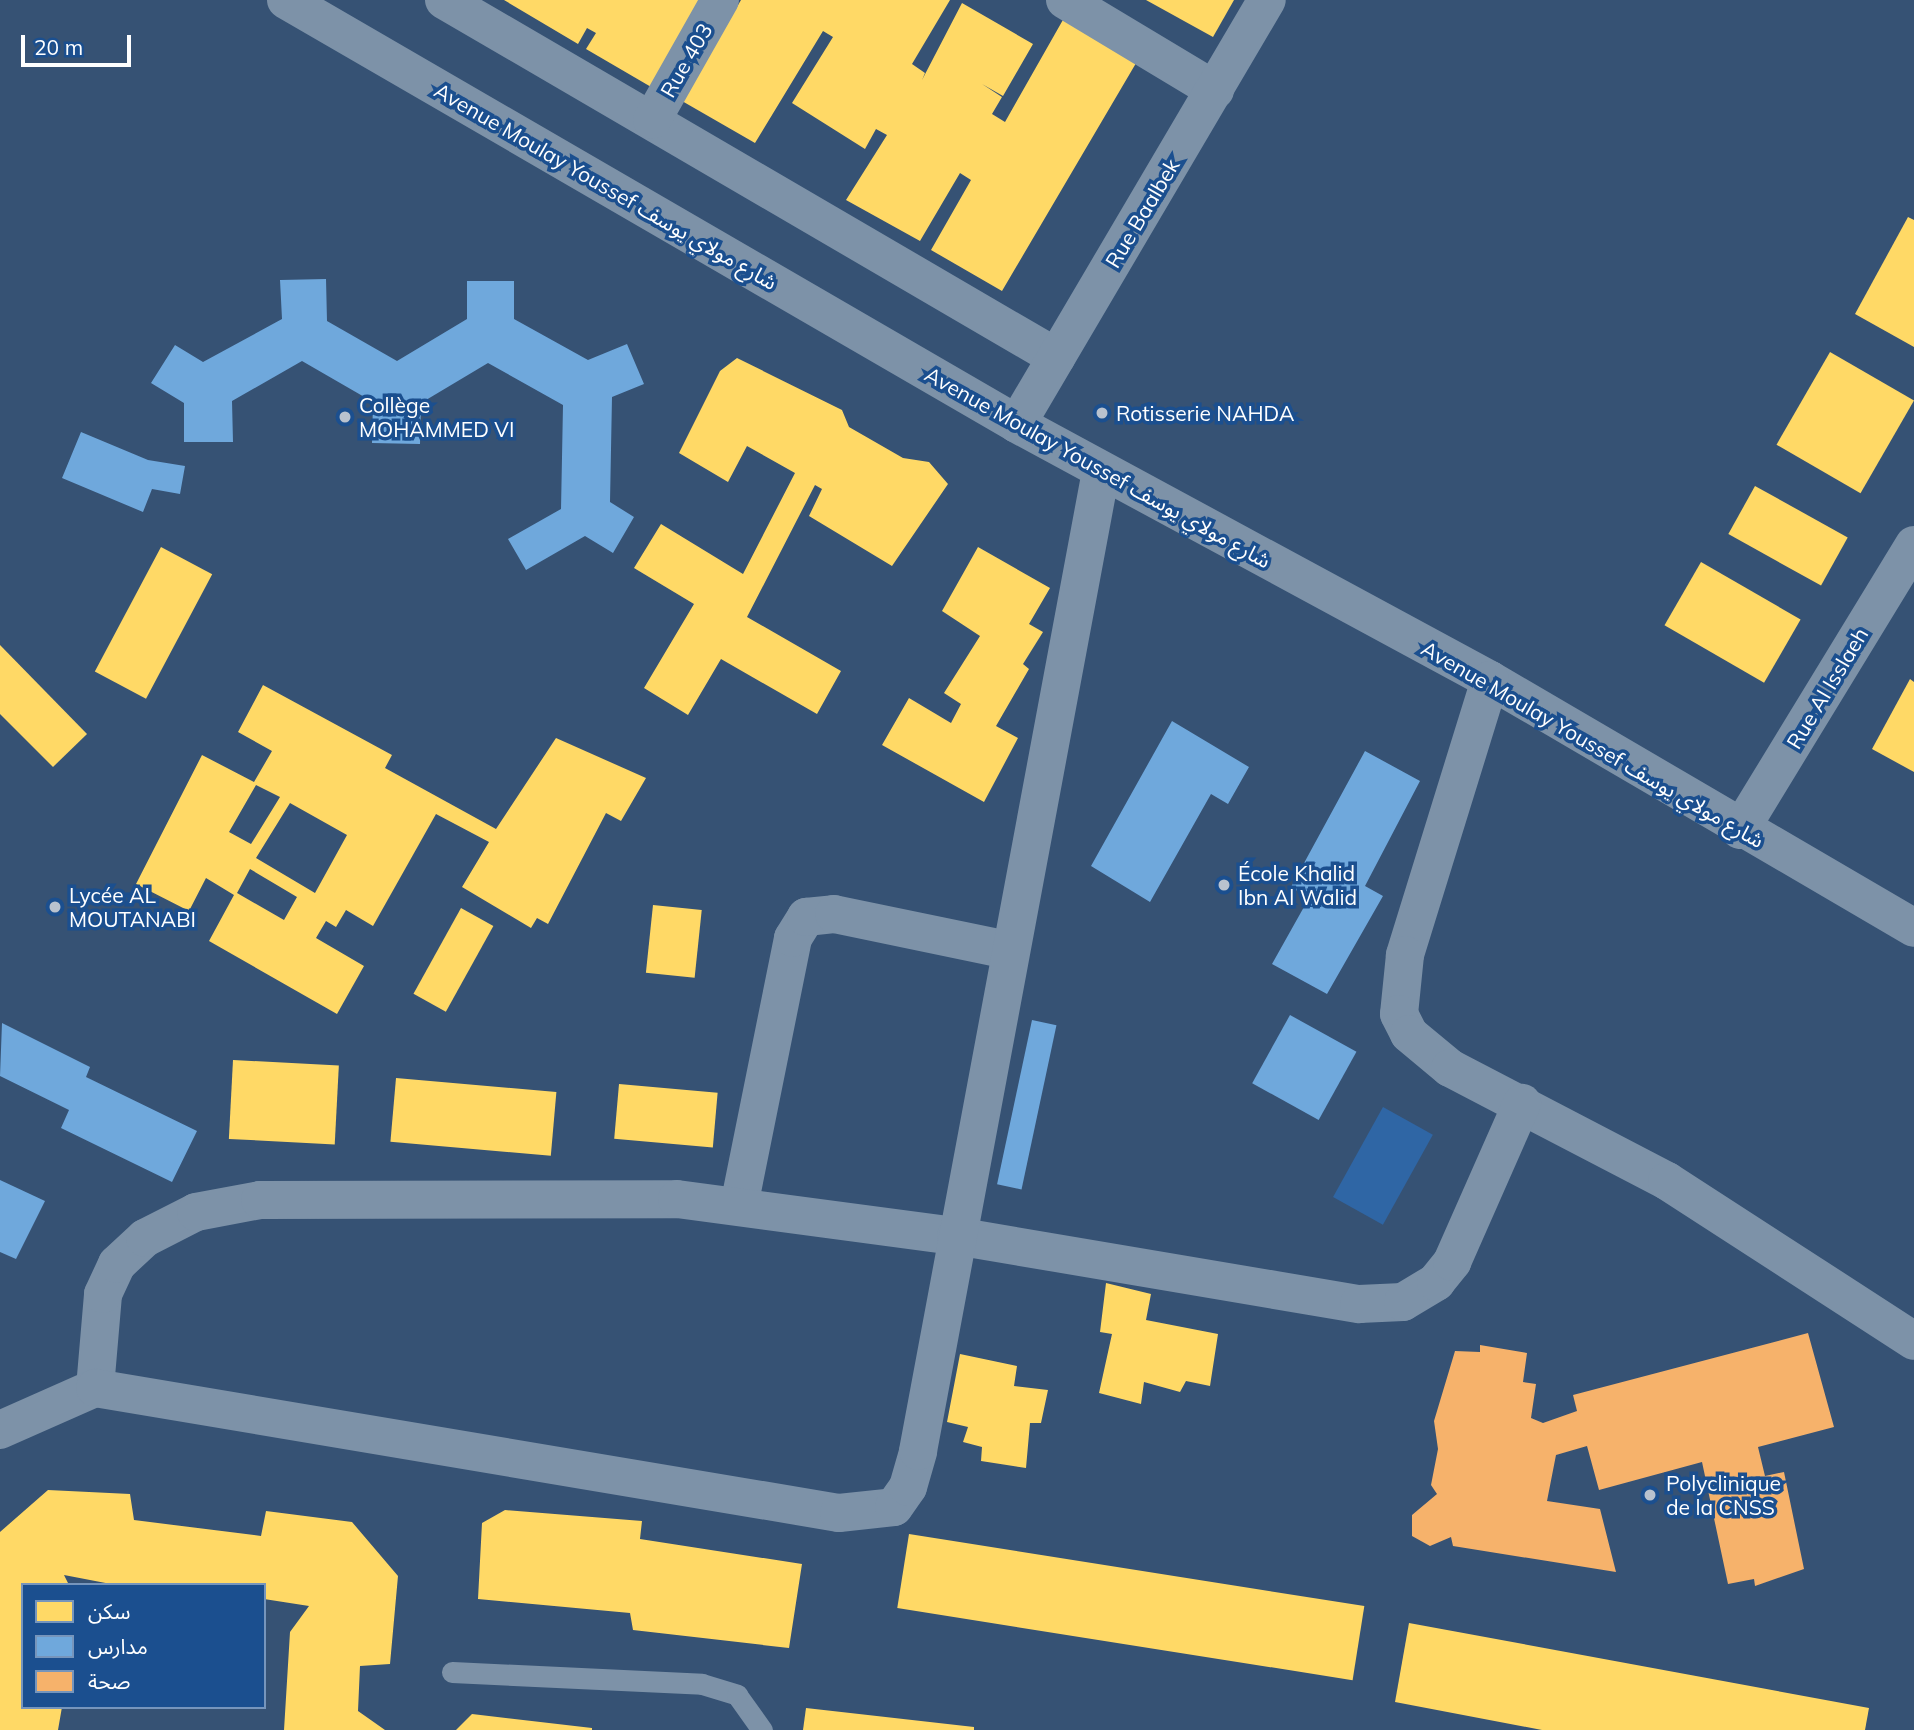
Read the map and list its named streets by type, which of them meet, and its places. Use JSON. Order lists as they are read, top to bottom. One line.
{"streets":{"street":["Rue 403","Avenue Moulay Youssef شارع مولاي يوسف","Rue Baalbek","Rue Al Isslaeh"]},"crossings":[["Avenue Moulay Youssef شارع مولاي يوسف","Rue Baalbek"],["Avenue Moulay Youssef شارع مولاي يوسف","Rue Al Isslaeh"]],"places":["Rotisserie NAHDA","Collège MOHAMMED VI","École Khalid Ibn Al Walid","Lycée AL MOUTANABI","Polyclinique de la CNSS"],"legend":["سكن","مدارس","صحة"],"scale_bar":"20 m"}
